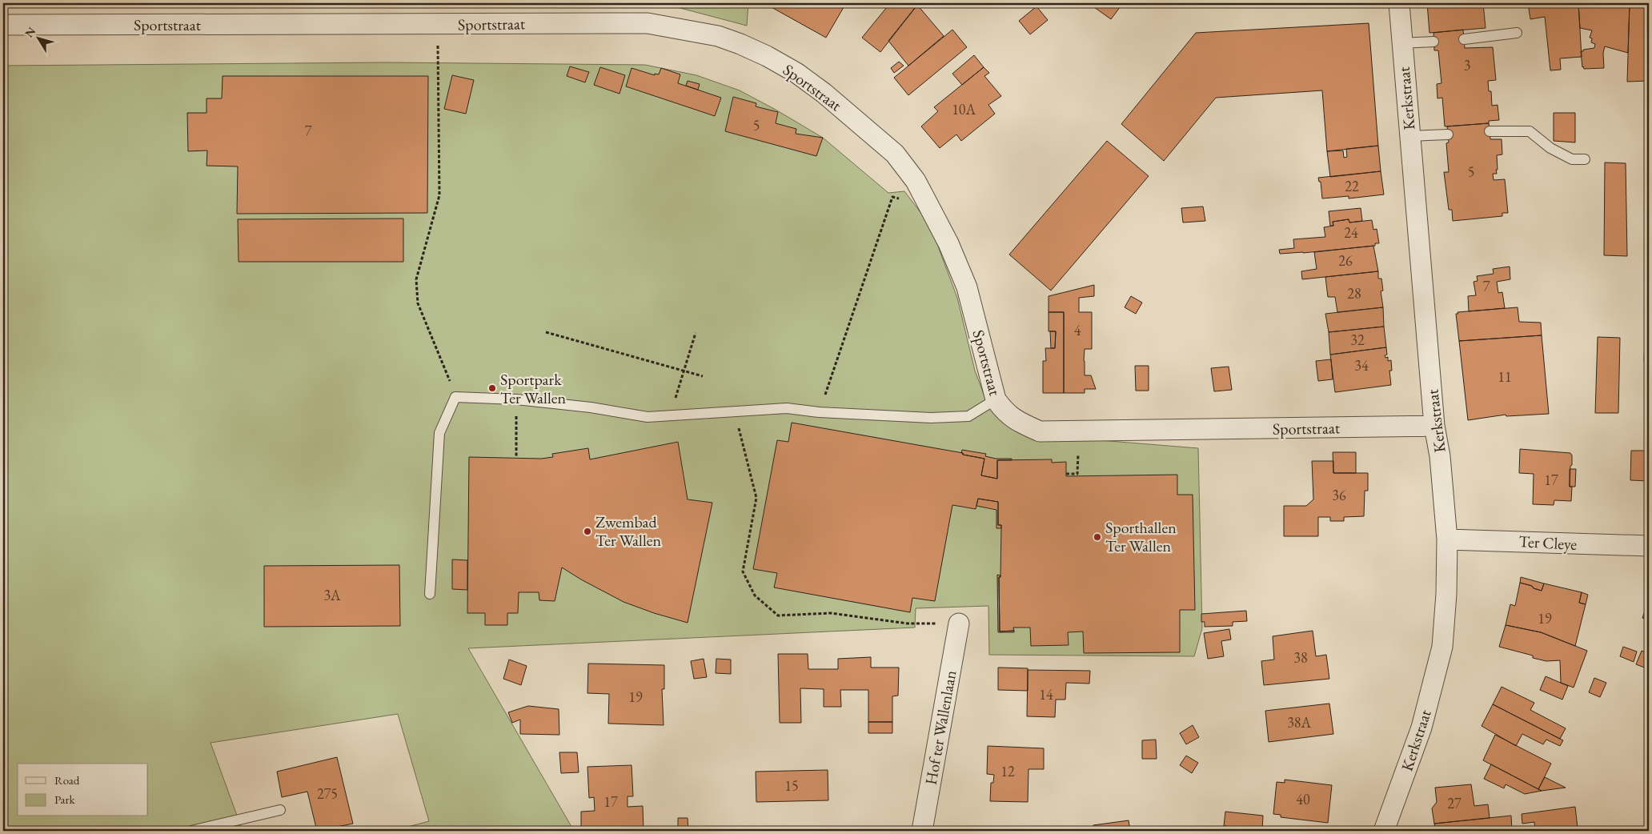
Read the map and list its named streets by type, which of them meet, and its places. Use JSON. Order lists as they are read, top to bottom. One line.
{"streets":{"street":["Sportstraat","Kerkstraat","Ter Cleye","Hof ter Wallenlaan"]},"crossings":[["Sportstraat","Kerkstraat"],["Kerkstraat","Ter Cleye"]],"places":["Sportpark Ter Wallen","Zwembad Ter Wallen","Sporthallen Ter Wallen"],"house_numbers":["3","10A","5","7","5","22","24","26","7","28","4","32","34","11","17","36","3A","19","38","14","19","38A","12","15","275","40","17","27"],"legend":["Road","Park"],"north":"top left"}
